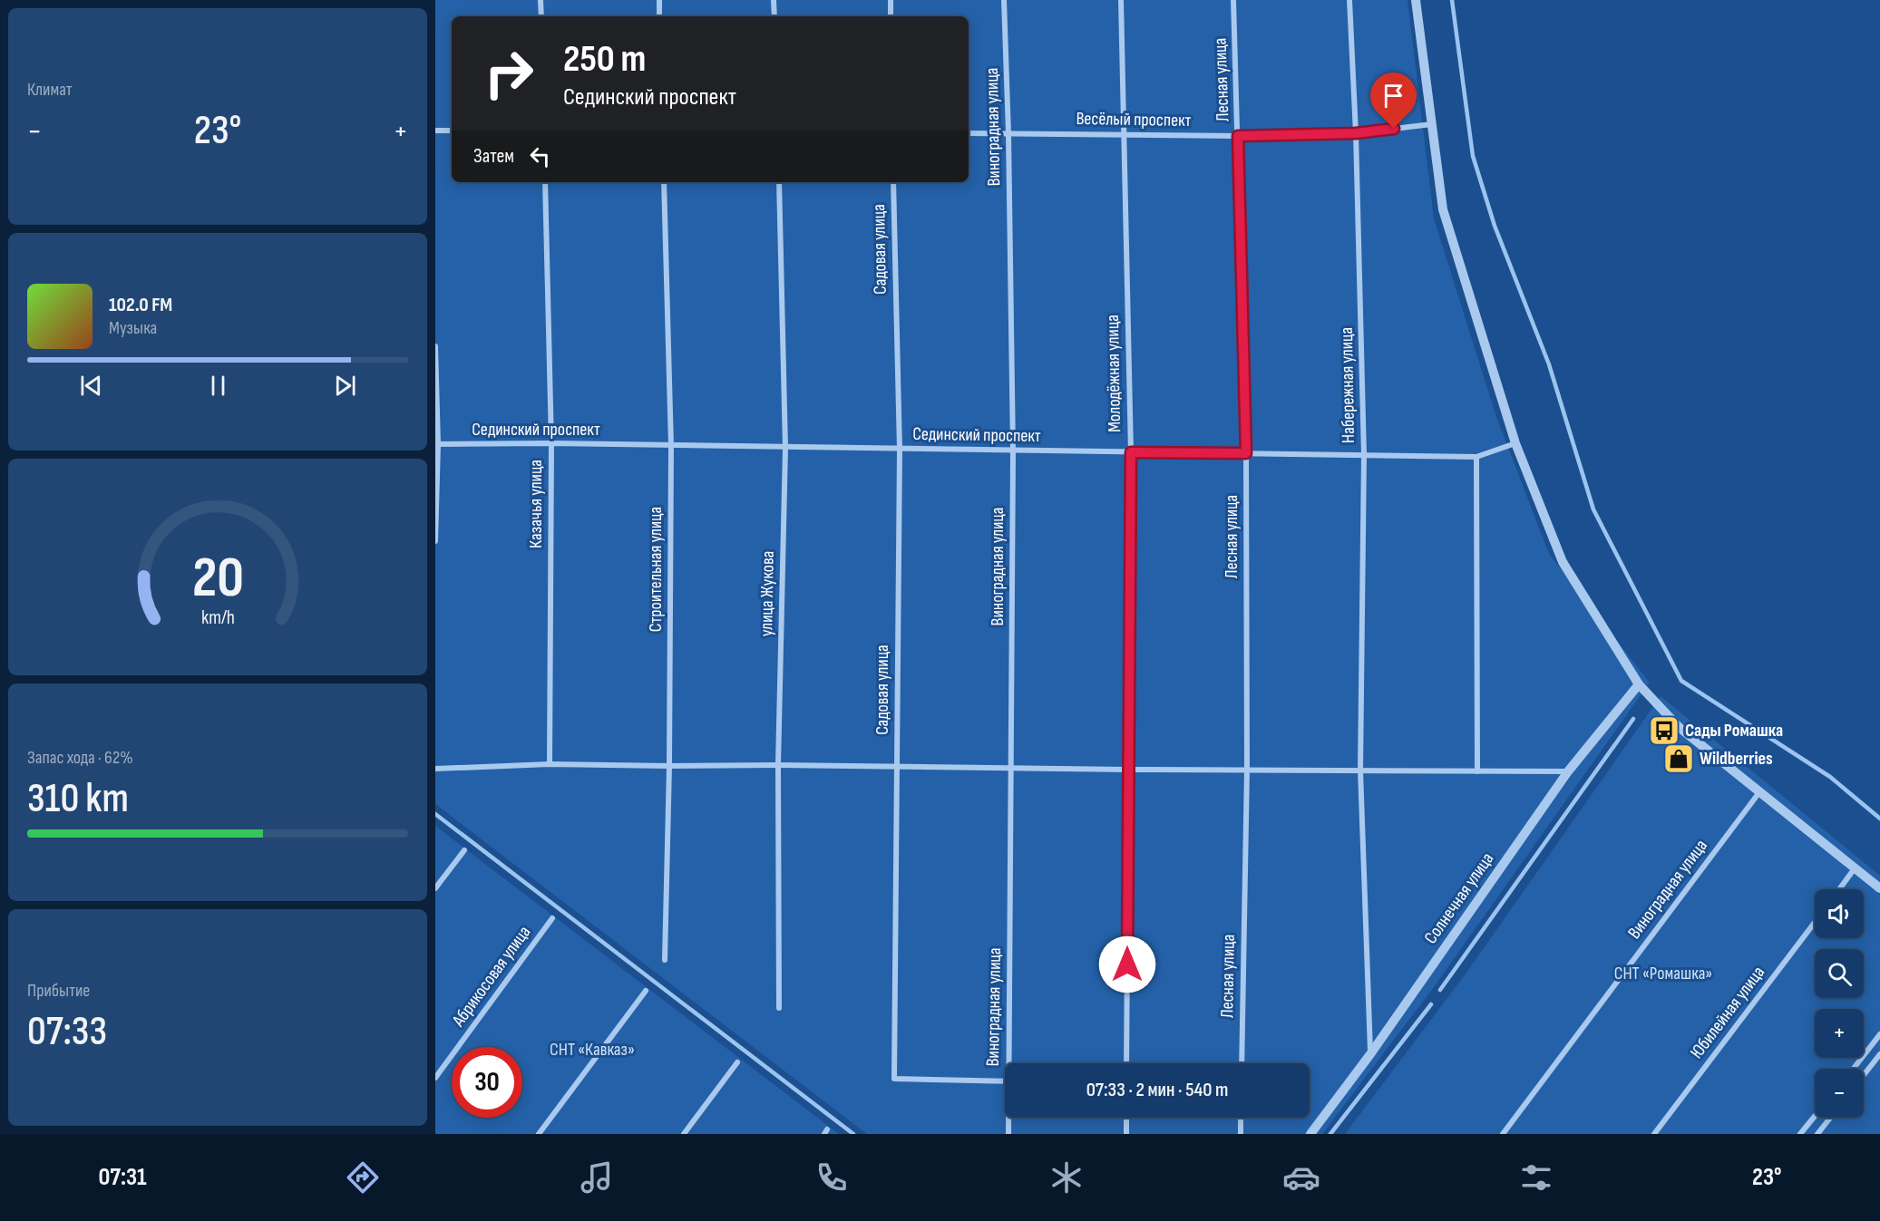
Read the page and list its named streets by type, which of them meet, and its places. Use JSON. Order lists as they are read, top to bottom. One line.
{"streets":{"street":["Лесная улица","Весёлый проспект","Виноградная улица","Садовая улица","Молодёжная улица","Набережная улица","Сединский проспект","Казачья улица","Строительная улица","улица Жукова","Солнечная улица","Абрикосовая улица","Юбилейная улица"]},"crossings":[["Лесная улица","Весёлый проспект"],["Лесная улица","Сединский проспект"],["Весёлый проспект","Виноградная улица"],["Весёлый проспект","Молодёжная улица"],["Весёлый проспект","Набережная улица"],["Виноградная улица","Сединский проспект"],["Садовая улица","Сединский проспект"],["Молодёжная улица","Сединский проспект"],["Набережная улица","Сединский проспект"],["Набережная улица","Солнечная улица"],["Сединский проспект","Казачья улица"],["Сединский проспект","Строительная улица"],["Сединский проспект","улица Жукова"]],"parks":["СНТ «Ромашка»","СНТ «Кавказ»"],"places":{"bus stop":["Сады Ромашка"],"shop":["Wildberries"]},"page":{"tile":["Климат",["Запас хода · 62%","310 km"],["Прибытие","07:33"]],"turn":["250 m","Сединский проспект"],"heat":["−","23°","+"],"then":"Затем","song":["102.0 FM","Музыка"],"map_buttons":["+","−"],"limit":"30","trip":"07:33 · 2 мин · 540 m","tabs":["07:31","23°"],"gauge":["20","km/h"]}}
